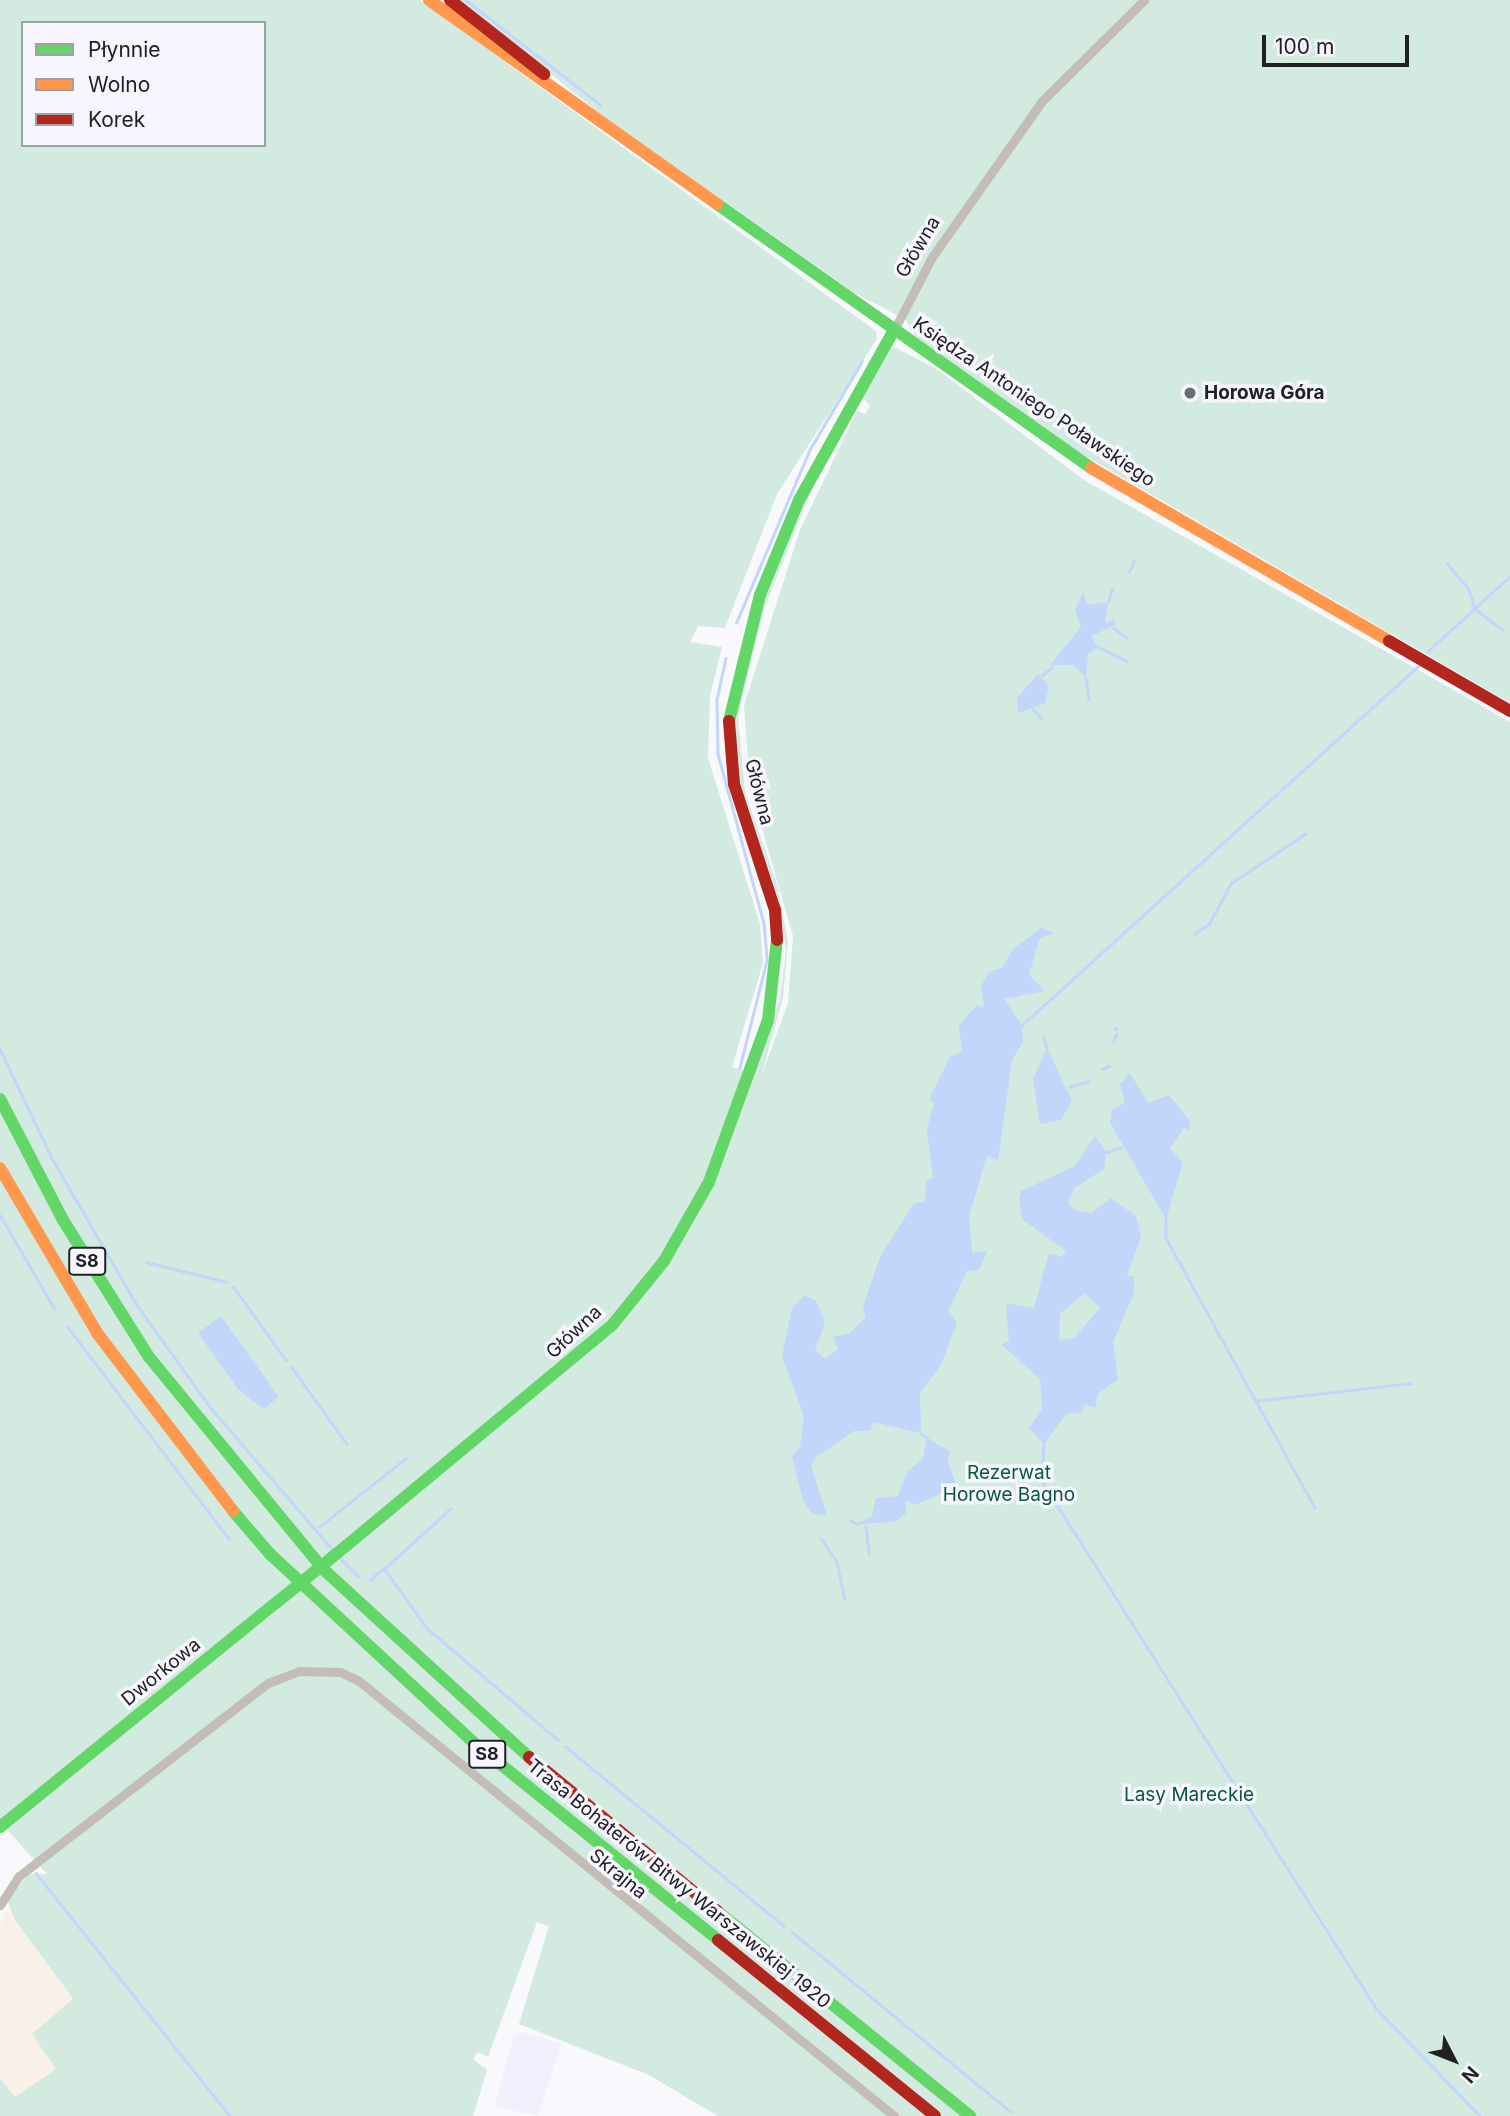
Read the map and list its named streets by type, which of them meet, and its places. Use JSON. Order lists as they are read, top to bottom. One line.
{"streets":{"main road":["Główna","Księdza Antoniego Poławskiego","S8","Dworkowa","Trasa Bohaterów Bitwy Warszawskiej 1920"],"street":["Skrajna"]},"crossings":[["Główna","Księdza Antoniego Poławskiego"],["Główna","Dworkowa"]],"parks":["Rezerwat Horowe Bagno","Lasy Mareckie"],"places":["Horowa Góra"],"legend":["Płynnie","Wolno","Korek"],"scale_bar":"100 m","north":"bottom right"}
